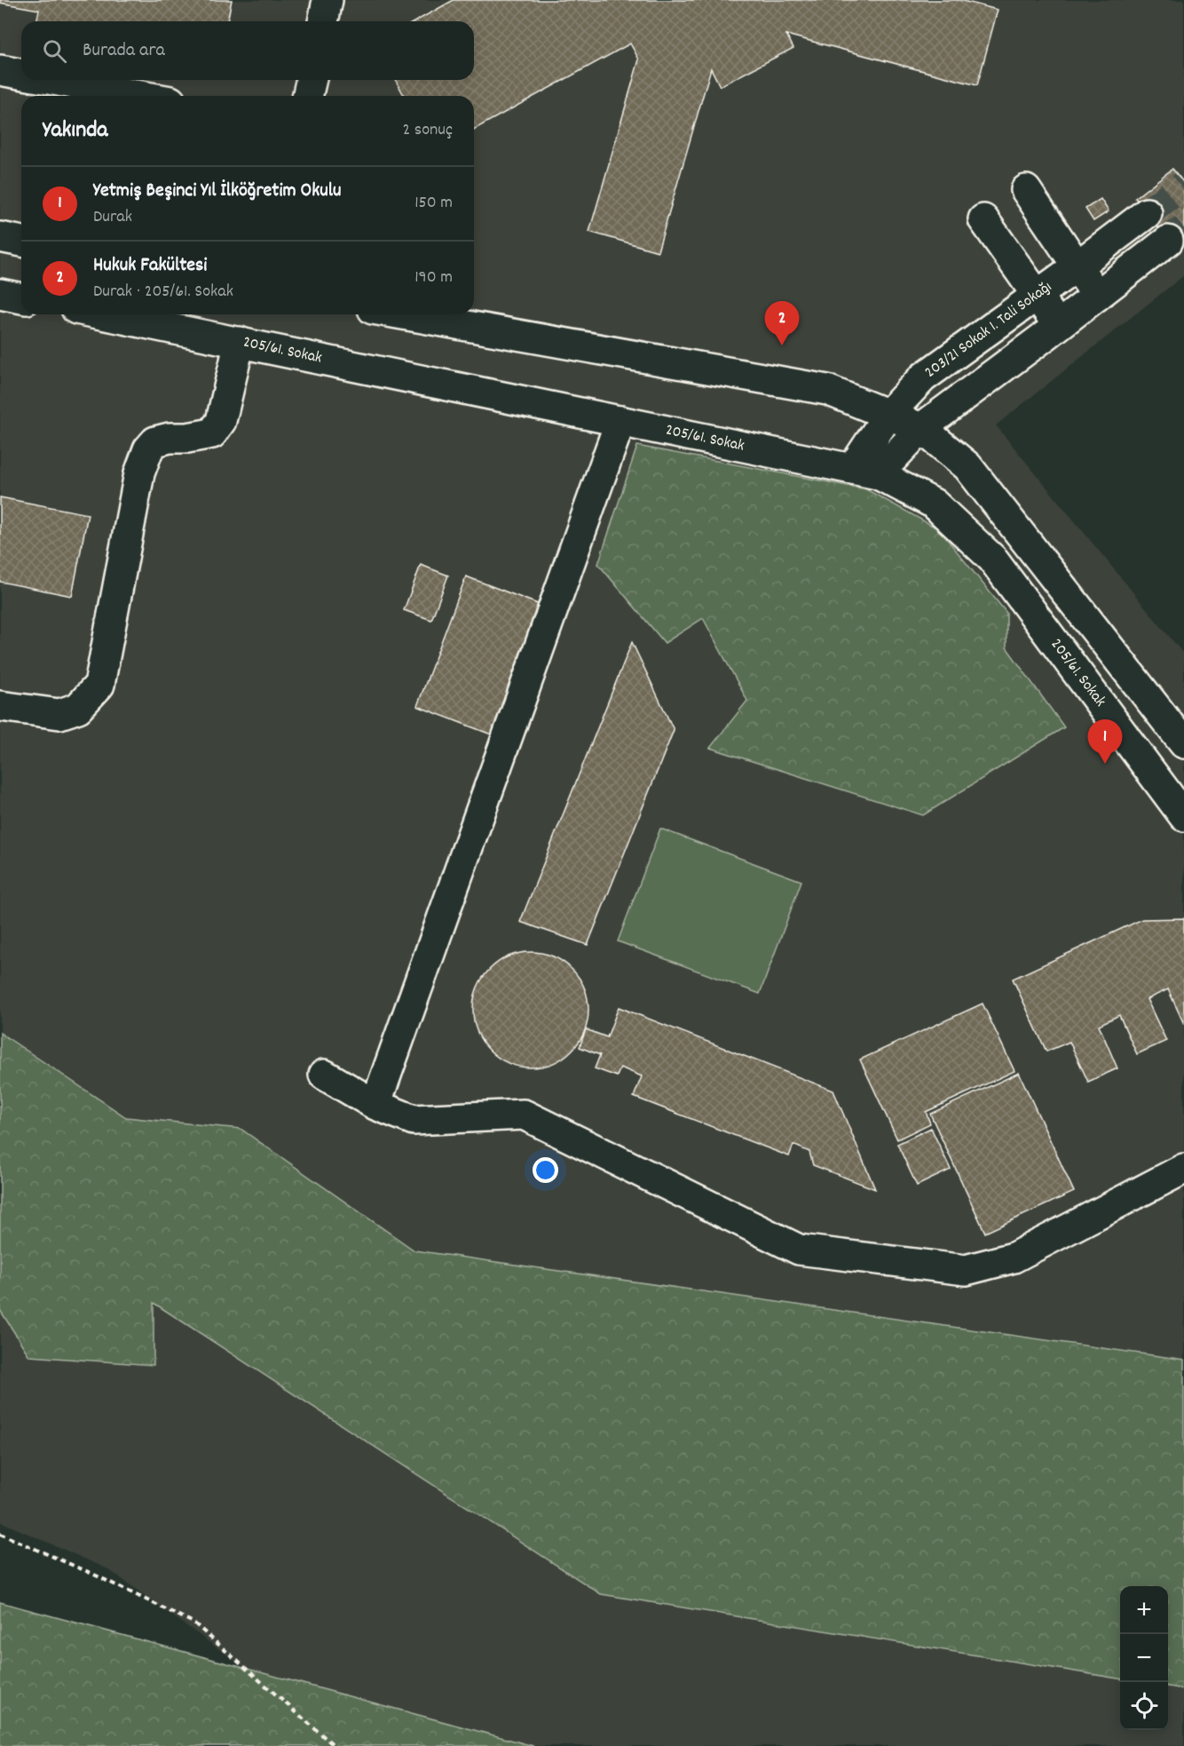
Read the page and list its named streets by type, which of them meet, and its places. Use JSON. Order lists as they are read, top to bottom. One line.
{"streets":{"main road":["203/21 Sokak 1. Tali Sokağı","205/61. Sokak"]},"crossings":[["203/21 Sokak 1. Tali Sokağı","205/61. Sokak"]],"page":{"search":"Burada ara","heading":["Yakında","2 sonuç"],"list":[{"mark":"1","name":"Yetmiş Beşinci Yıl İlköğretim Okulu","note":"Durak","value":"150 m"},{"mark":"2","name":"Hukuk Fakültesi","note":"Durak · 205/61. Sokak","value":"190 m"}],"pins":["2","1"],"map_buttons":["+","−"]}}
